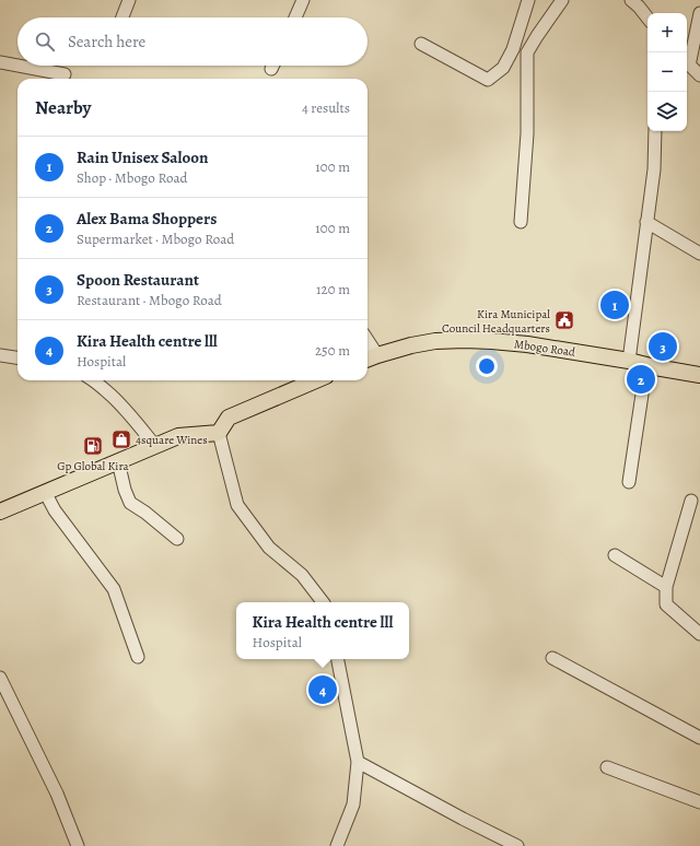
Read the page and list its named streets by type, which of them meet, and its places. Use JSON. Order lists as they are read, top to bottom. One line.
{"streets":{"main road":["Mbogo Road"]},"places":{"public building":["Kira Municipal Council Headquarters"],"shop":["4square Wines"],"fuel station":["Gp Global Kira"]},"page":{"map_buttons":["+","−"],"search":"Search here","heading":["Nearby","4 results"],"list":[{"mark":"1","name":"Rain Unisex Saloon","note":"Shop · Mbogo Road","value":"100 m"},{"mark":"2","name":"Alex Bama Shoppers","note":"Supermarket · Mbogo Road","value":"100 m"},{"mark":"3","name":"Spoon Restaurant","note":"Restaurant · Mbogo Road","value":"120 m"},{"mark":"4","name":"Kira Health centre lll","note":"Hospital","value":"250 m"}],"pins":["1","3","2","4"],"popup":["Kira Health centre lll","Hospital"]}}
